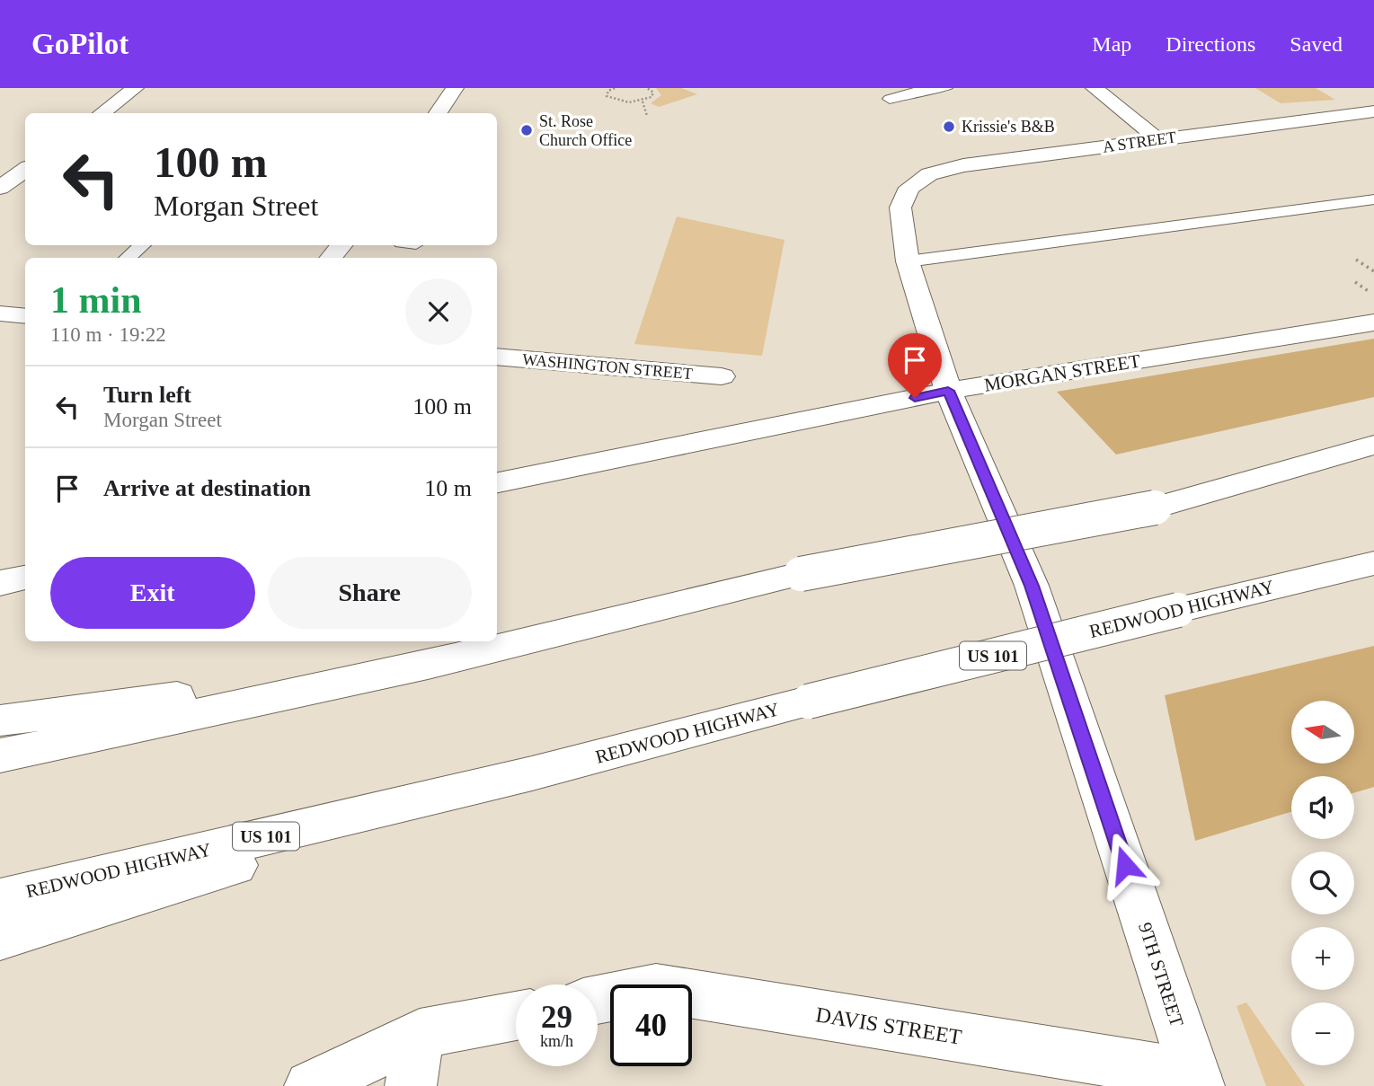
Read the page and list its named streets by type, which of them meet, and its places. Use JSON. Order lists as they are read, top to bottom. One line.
{"streets":{"main road":["A STREET","WASHINGTON STREET","MORGAN STREET","REDWOOD HIGHWAY","US 101","9TH STREET","DAVIS STREET"]},"crossings":[["A STREET","9TH STREET"],["MORGAN STREET","9TH STREET"],["9TH STREET","DAVIS STREET"]],"places":["Krissie's B&B","St. Rose Church Office"],"north":"left","page":{"header":"GoPilot","nav":["Map","Directions","Saved"],"turn":["100 m","Morgan Street"],"heading":["1 min","110 m · 19:22"],"list":[{"name":"Turn left","note":"Morgan Street","value":"100 m"},{"name":"Arrive at destination","value":"10 m"}],"buttons":["Exit","Share"],"map_buttons":["+","−"],"speed":"29 km/h","limit":"40"}}
